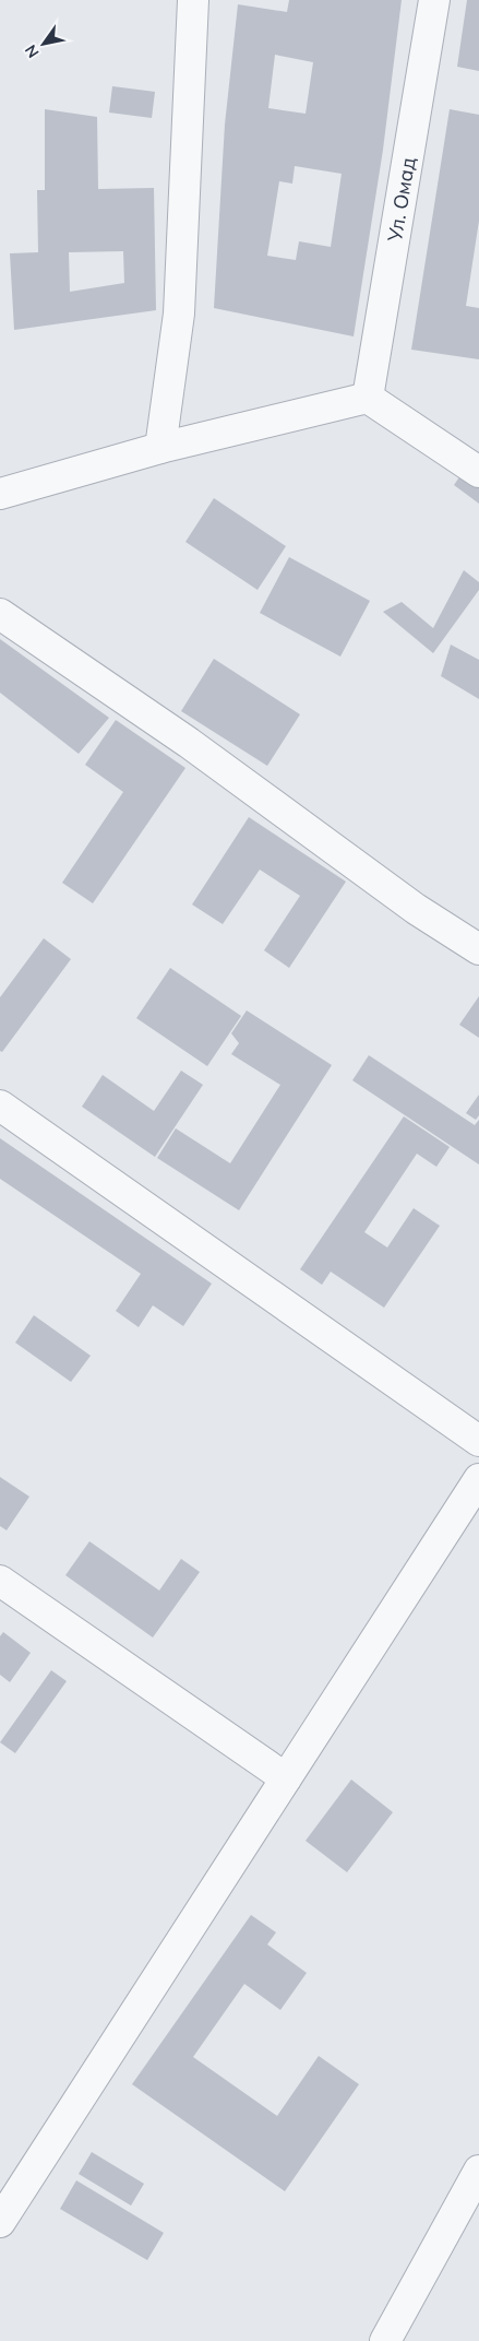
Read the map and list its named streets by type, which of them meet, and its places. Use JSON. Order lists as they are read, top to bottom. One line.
{"streets":{"street":["Ул. Омад"]},"north":"bottom left"}
